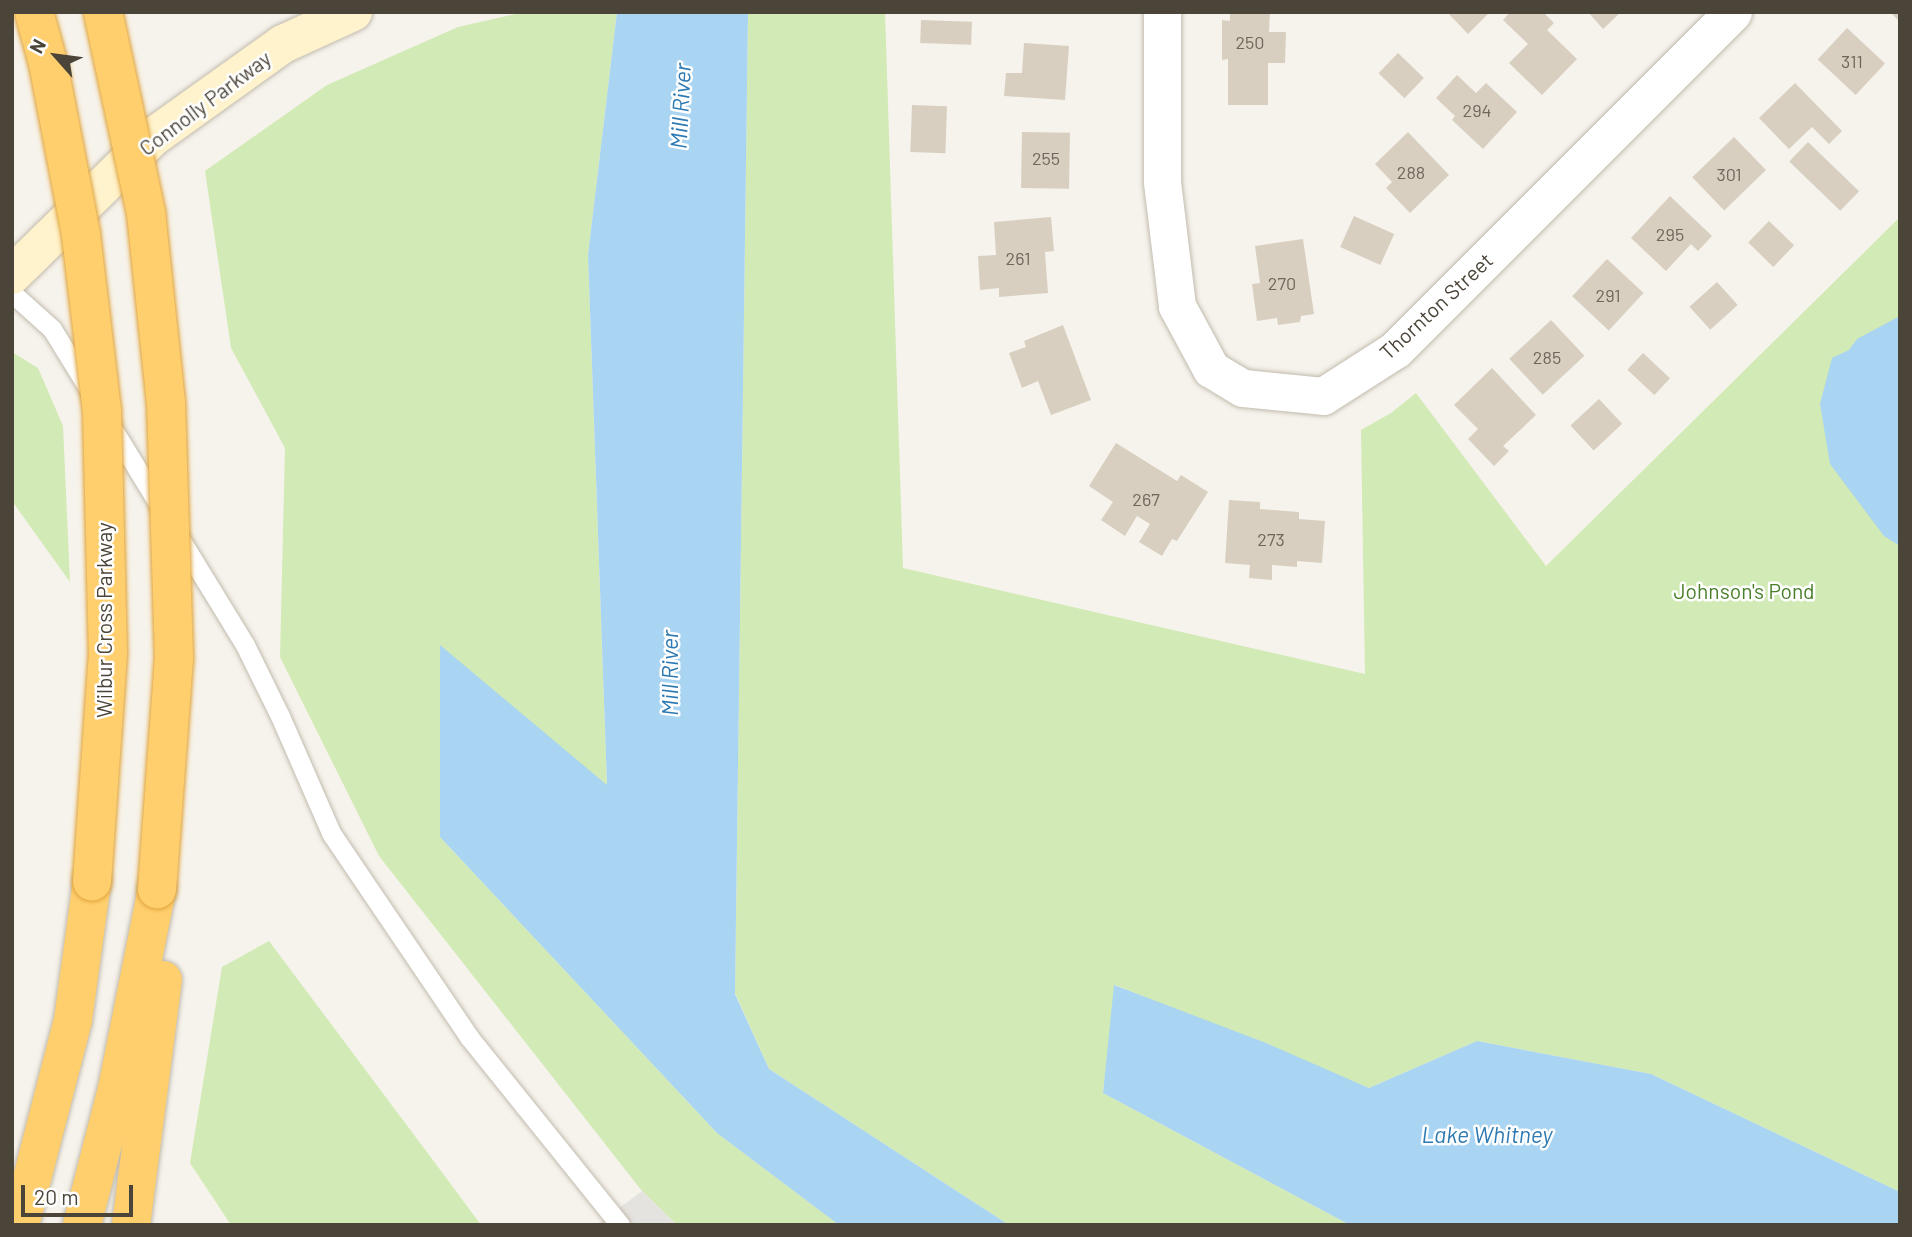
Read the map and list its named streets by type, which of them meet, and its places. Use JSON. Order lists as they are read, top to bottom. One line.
{"streets":{"highway":["Wilbur Cross Parkway"],"main road":["Connolly Parkway"],"street":["Thornton Street"]},"water":["Mill River","Lake Whitney"],"parks":["Johnson's Pond"],"house_numbers":["250","311","294","255","288","301","295","261","270","291","285","267","273"],"scale_bar":"20 m","north":"top left"}
